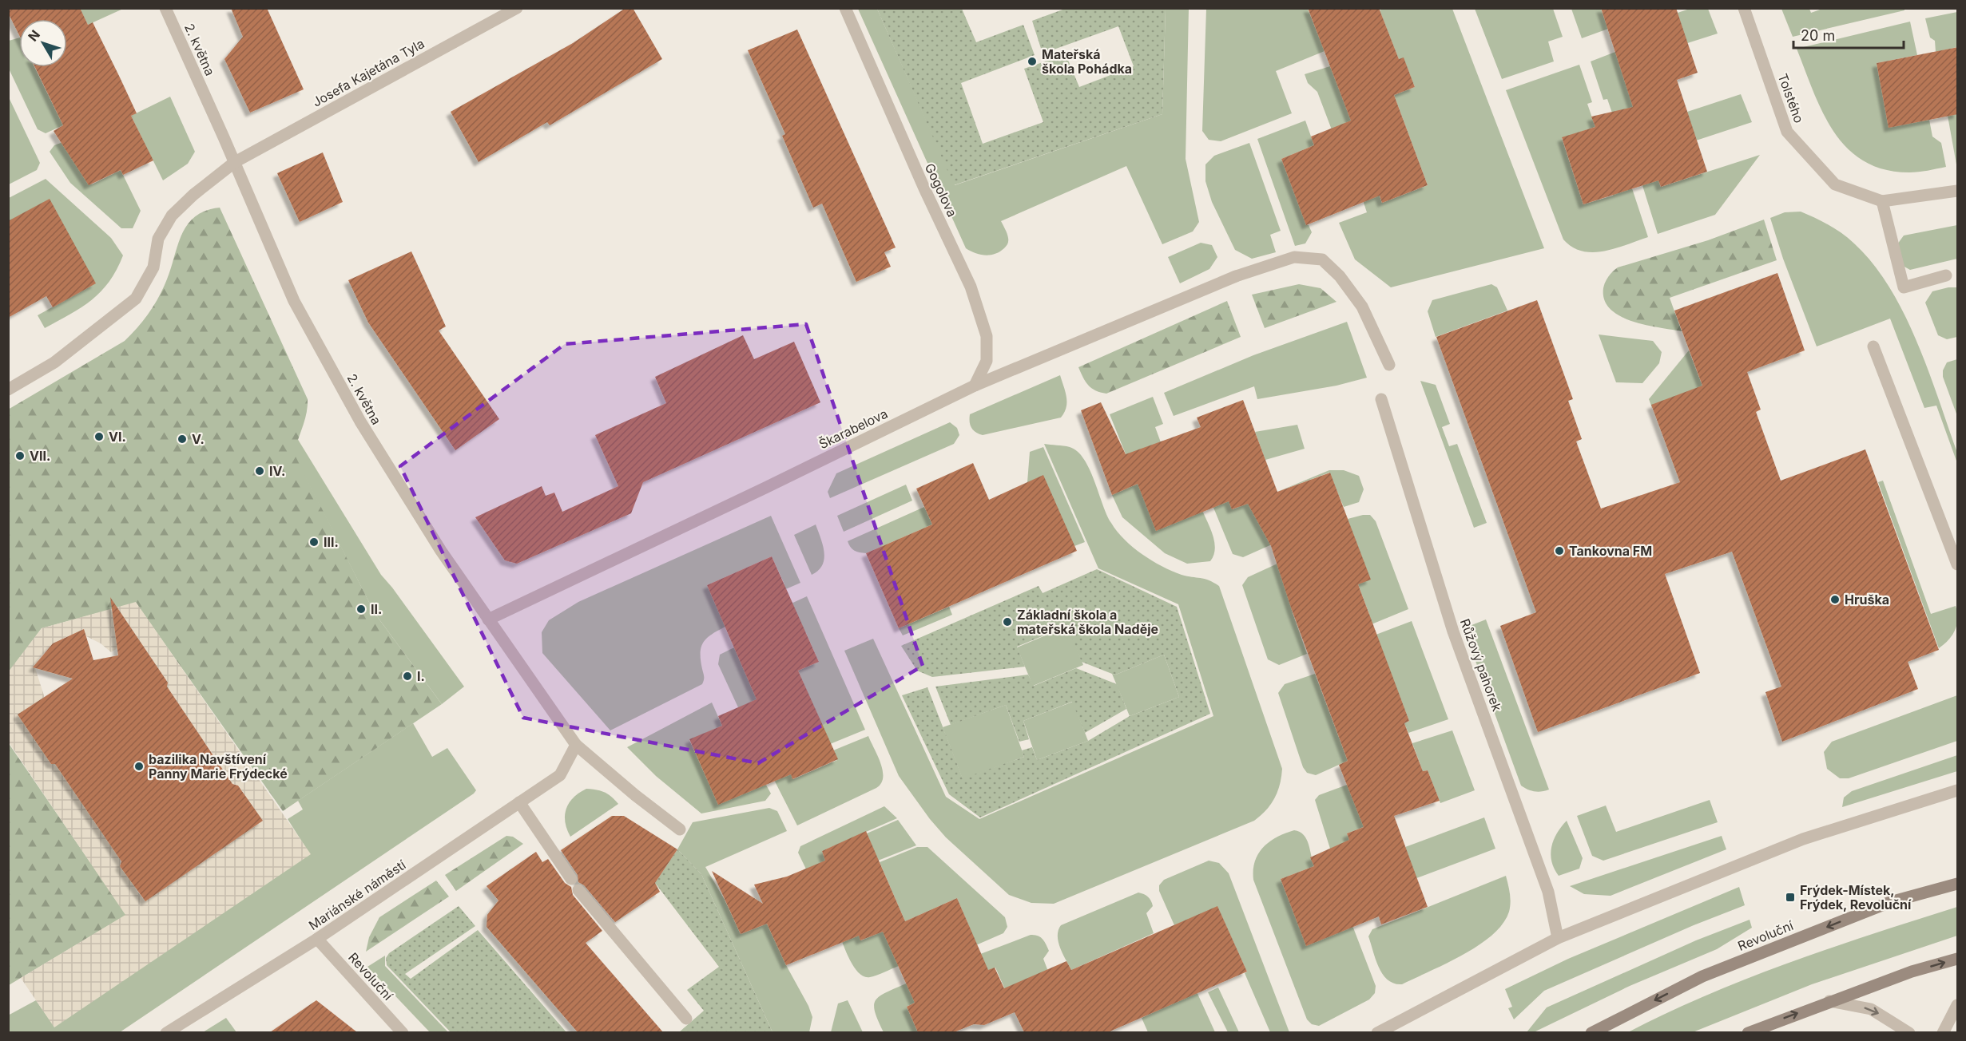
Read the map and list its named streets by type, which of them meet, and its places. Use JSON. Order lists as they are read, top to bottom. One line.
{"streets":{"main road":["Revoluční"],"street":["2. května","Josefa Kajetána Tyla","Tolstého","Gogolova","Škarabelova","Růžový pahorek","Mariánské náměstí"]},"crossings":[["2. května","Josefa Kajetána Tyla"],["2. května","Škarabelova"],["2. května","Mariánské náměstí"],["Gogolova","Škarabelova"],["Mariánské náměstí","Revoluční"]],"places":{"other":["Mateřská škola Pohádka","VI.","V.","VII.","IV.","III.","Tankovna FM","Hruška","II.","Základní škola a mateřská škola Naděje","I.","bazilika Navštívení Panny Marie Frýdecké"],"transit":["Frýdek-Místek, Frýdek, Revoluční"]},"scale_bar":"20 m","north":"top left"}
